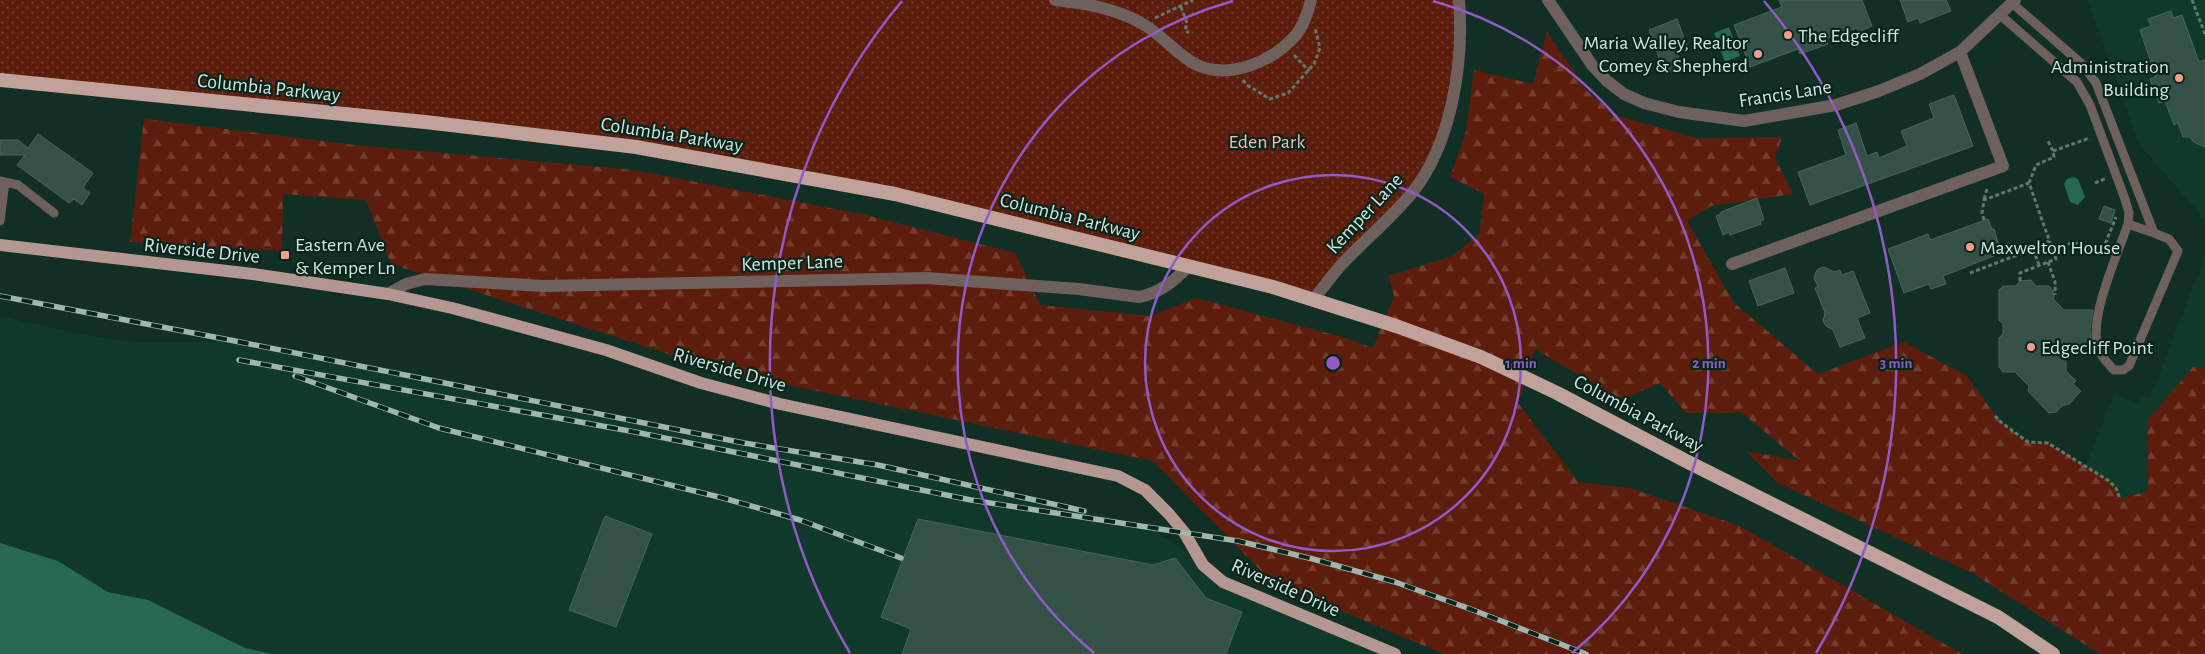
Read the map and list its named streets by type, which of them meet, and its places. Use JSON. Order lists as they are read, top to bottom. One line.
{"streets":{"highway":["Columbia Parkway"],"main road":["Riverside Drive"],"street":["Francis Lane","Kemper Lane"]},"crossings":[["Columbia Parkway","Kemper Lane"],["Kemper Lane","Riverside Drive"]],"parks":["Eden Park"],"places":{"other":["The Edgecliff","Maria Walley, Realtor Comey & Shepherd","Administration Building","Maxwelton House","Edgecliff Point"],"transit":["Eastern Ave & Kemper Ln"]},"rings":["1 min","2 min","3 min"]}
